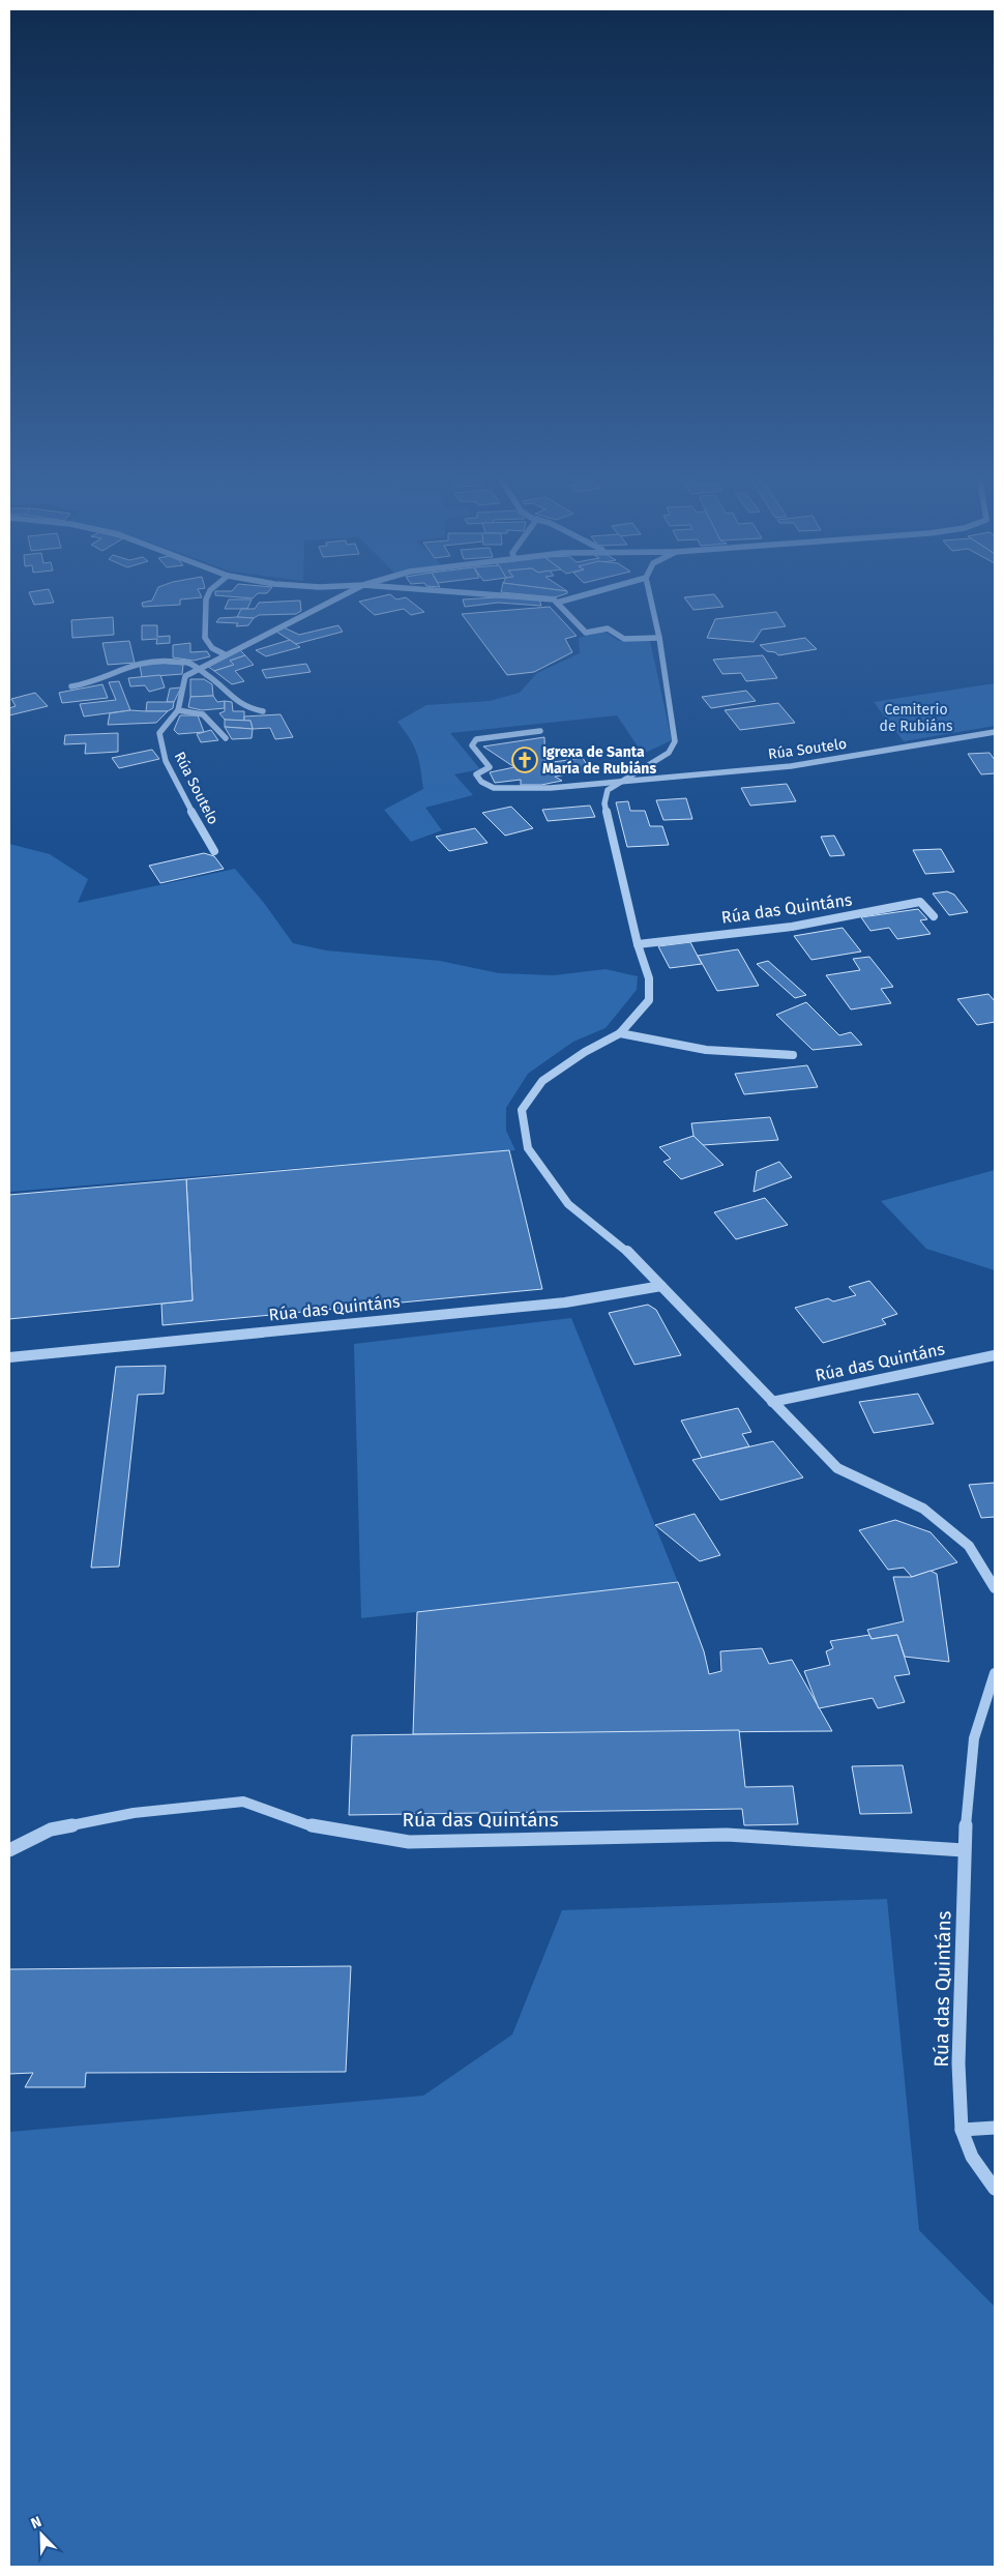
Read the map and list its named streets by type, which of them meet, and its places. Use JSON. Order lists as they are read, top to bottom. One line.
{"streets":{"street":["Rúa Soutelo","Rúa das Quintáns"]},"parks":["Cemiterio de Rubiáns"],"places":{"church":["Igrexa de Santa María de Rubiáns"]},"north":"top left"}
